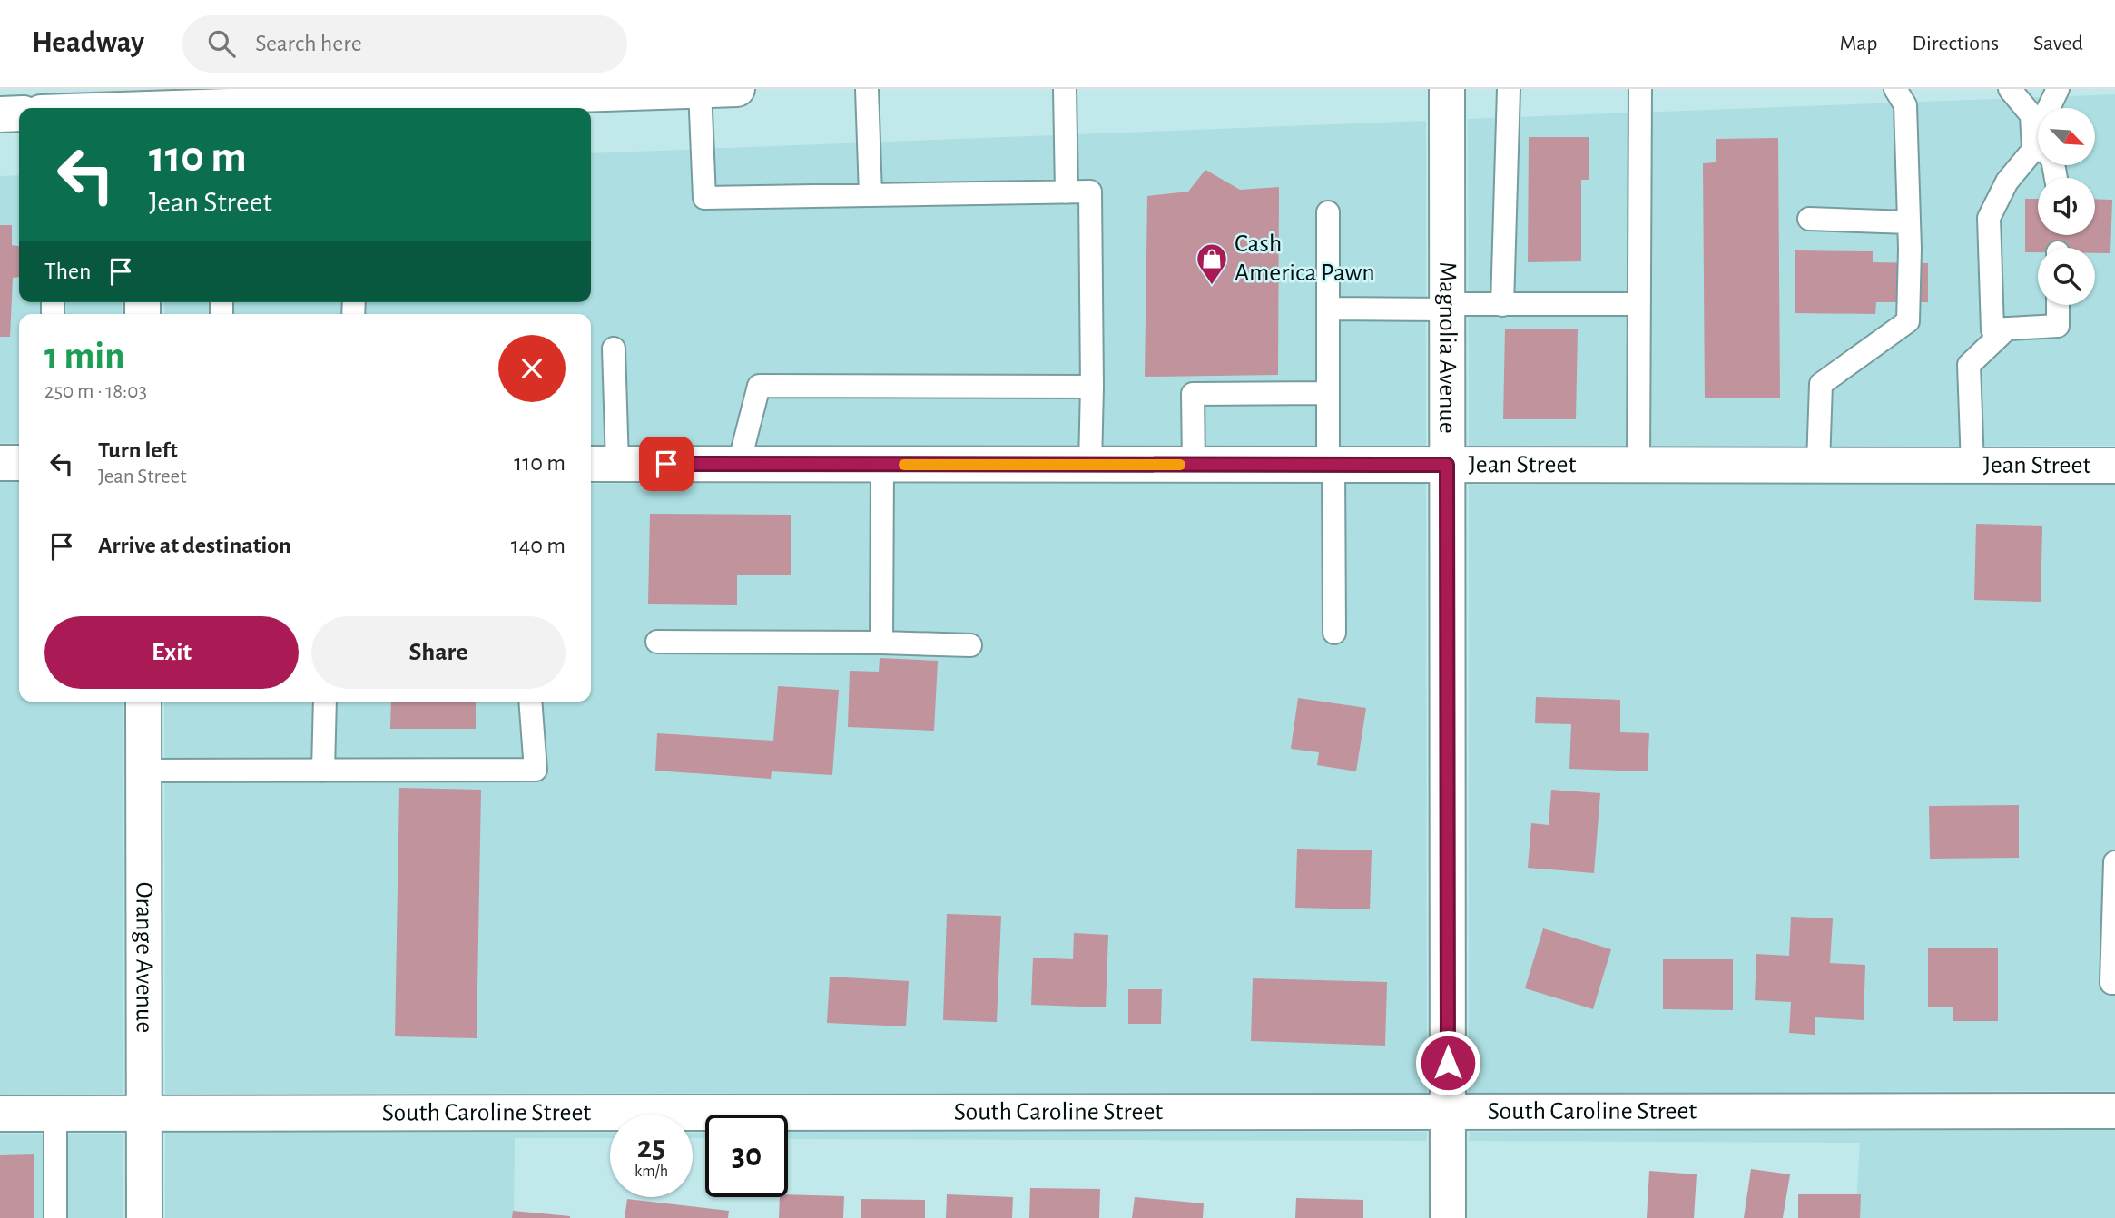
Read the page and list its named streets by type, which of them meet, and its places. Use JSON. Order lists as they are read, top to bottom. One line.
{"streets":{"street":["Magnolia Avenue","Jean Street","Orange Avenue","South Caroline Street"]},"crossings":[["Magnolia Avenue","Jean Street"],["Magnolia Avenue","South Caroline Street"],["Orange Avenue","South Caroline Street"]],"places":{"shop":["Cash America Pawn"]},"north":"bottom right","page":{"header":"Headway","search":"Search here","nav":["Map","Directions","Saved"],"turn":["110 m","Jean Street"],"then":"Then","heading":["1 min","250 m · 18:03"],"list":[{"name":"Turn left","note":"Jean Street","value":"110 m"},{"name":"Arrive at destination","value":"140 m"}],"buttons":["Exit","Share"],"speed":"25 km/h","limit":"30"}}
